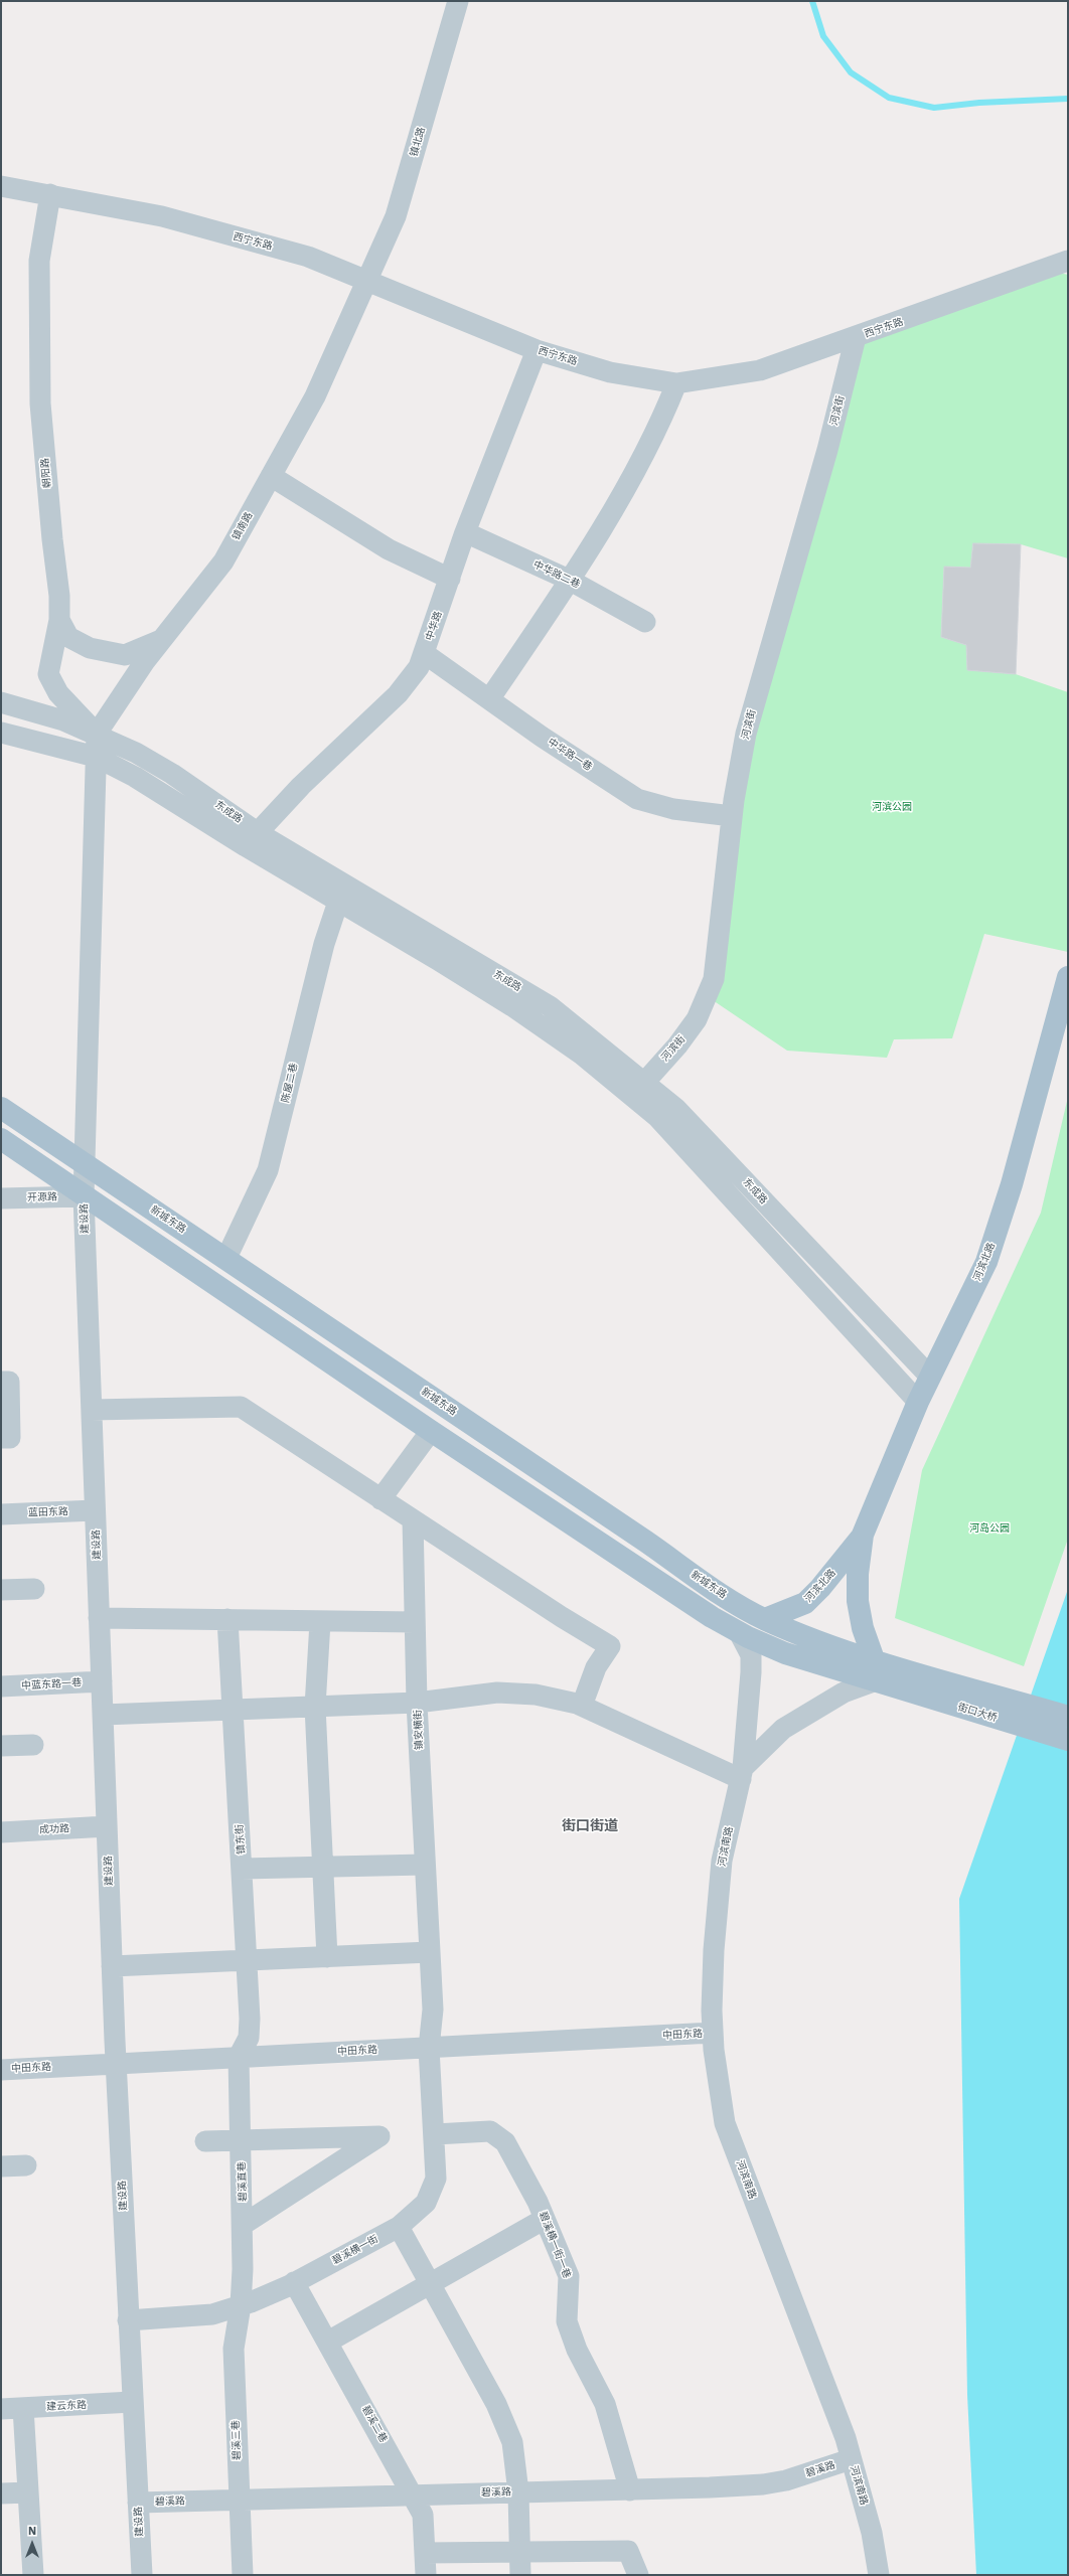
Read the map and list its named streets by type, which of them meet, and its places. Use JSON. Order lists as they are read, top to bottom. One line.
{"streets":{"main road":["新城东路","河滨北路","街口大桥"],"street":["镇北路","西宁东路","河滨街","朝阳路","镇南路","中华路二巷","中华路","中华路一巷","东成路","陈屋二巷","开源路","建设路","蓝田东路","中蓝东路一巷","镇安横街","成功路","镇东街","河滨南路","中田东路","碧溪直巷","碧溪横一街一巷","碧溪横一街","建云东路","碧溪二巷","碧溪三巷","碧溪路"]},"crossings":[["镇北路","西宁东路"],["镇北路","镇南路"],["西宁东路","河滨街"],["西宁东路","朝阳路"],["西宁东路","镇南路"],["西宁东路","中华路"],["河滨街","中华路一巷"],["河滨街","东成路"],["朝阳路","镇南路"],["朝阳路","东成路"],["镇南路","东成路"],["中华路二巷","中华路"],["中华路","中华路一巷"],["中华路","东成路"],["东成路","陈屋二巷"],["东成路","建设路"],["东成路","河滨北路"],["陈屋二巷","新城东路"],["开源路","建设路"],["建设路","新城东路"],["建设路","蓝田东路"],["建设路","中蓝东路一巷"],["建设路","镇安横街"],["建设路","成功路"],["建设路","中田东路"],["建设路","碧溪横一街"],["建设路","建云东路"],["建设路","碧溪路"],["新城东路","河滨北路"],["镇安横街","镇东街"],["镇安横街","中田东路"],["镇安横街","碧溪横一街"],["镇东街","中田东路"],["镇东街","碧溪直巷"],["河滨南路","中田东路"],["河滨南路","碧溪路"],["中田东路","碧溪直巷"],["中田东路","碧溪横一街"],["碧溪直巷","碧溪横一街"],["碧溪直巷","碧溪三巷"],["碧溪横一街一巷","碧溪横一街"],["碧溪横一街一巷","碧溪路"],["碧溪横一街","碧溪二巷"],["碧溪横一街","碧溪三巷"],["碧溪二巷","碧溪路"],["碧溪三巷","碧溪路"]],"districts":["街口街道"],"parks":["河滨公园","河岛公园"],"north":"top"}
